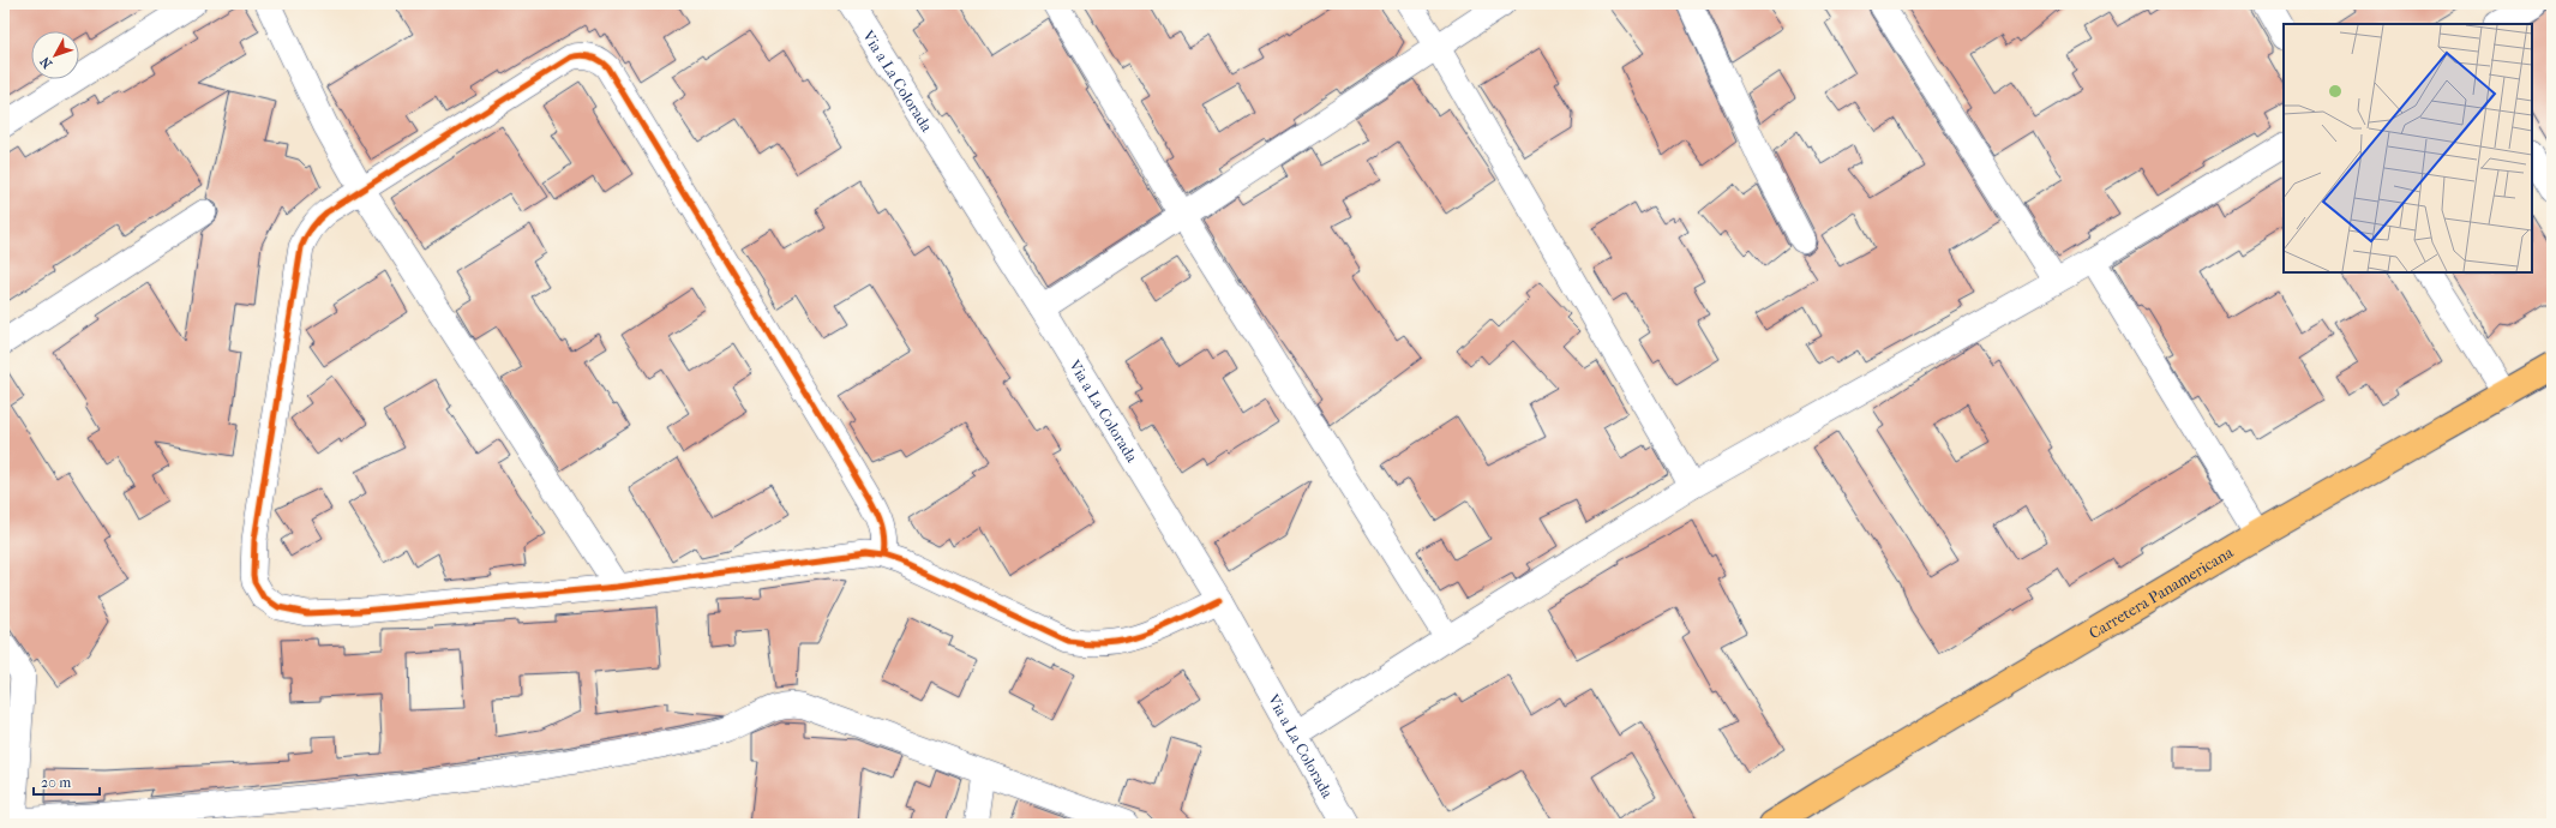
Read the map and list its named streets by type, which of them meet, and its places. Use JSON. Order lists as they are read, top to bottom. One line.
{"streets":{"main road":["Carretera Panamericana"],"street":["Via a La Colorada"]},"scale_bar":"20 m","north":"bottom left"}
